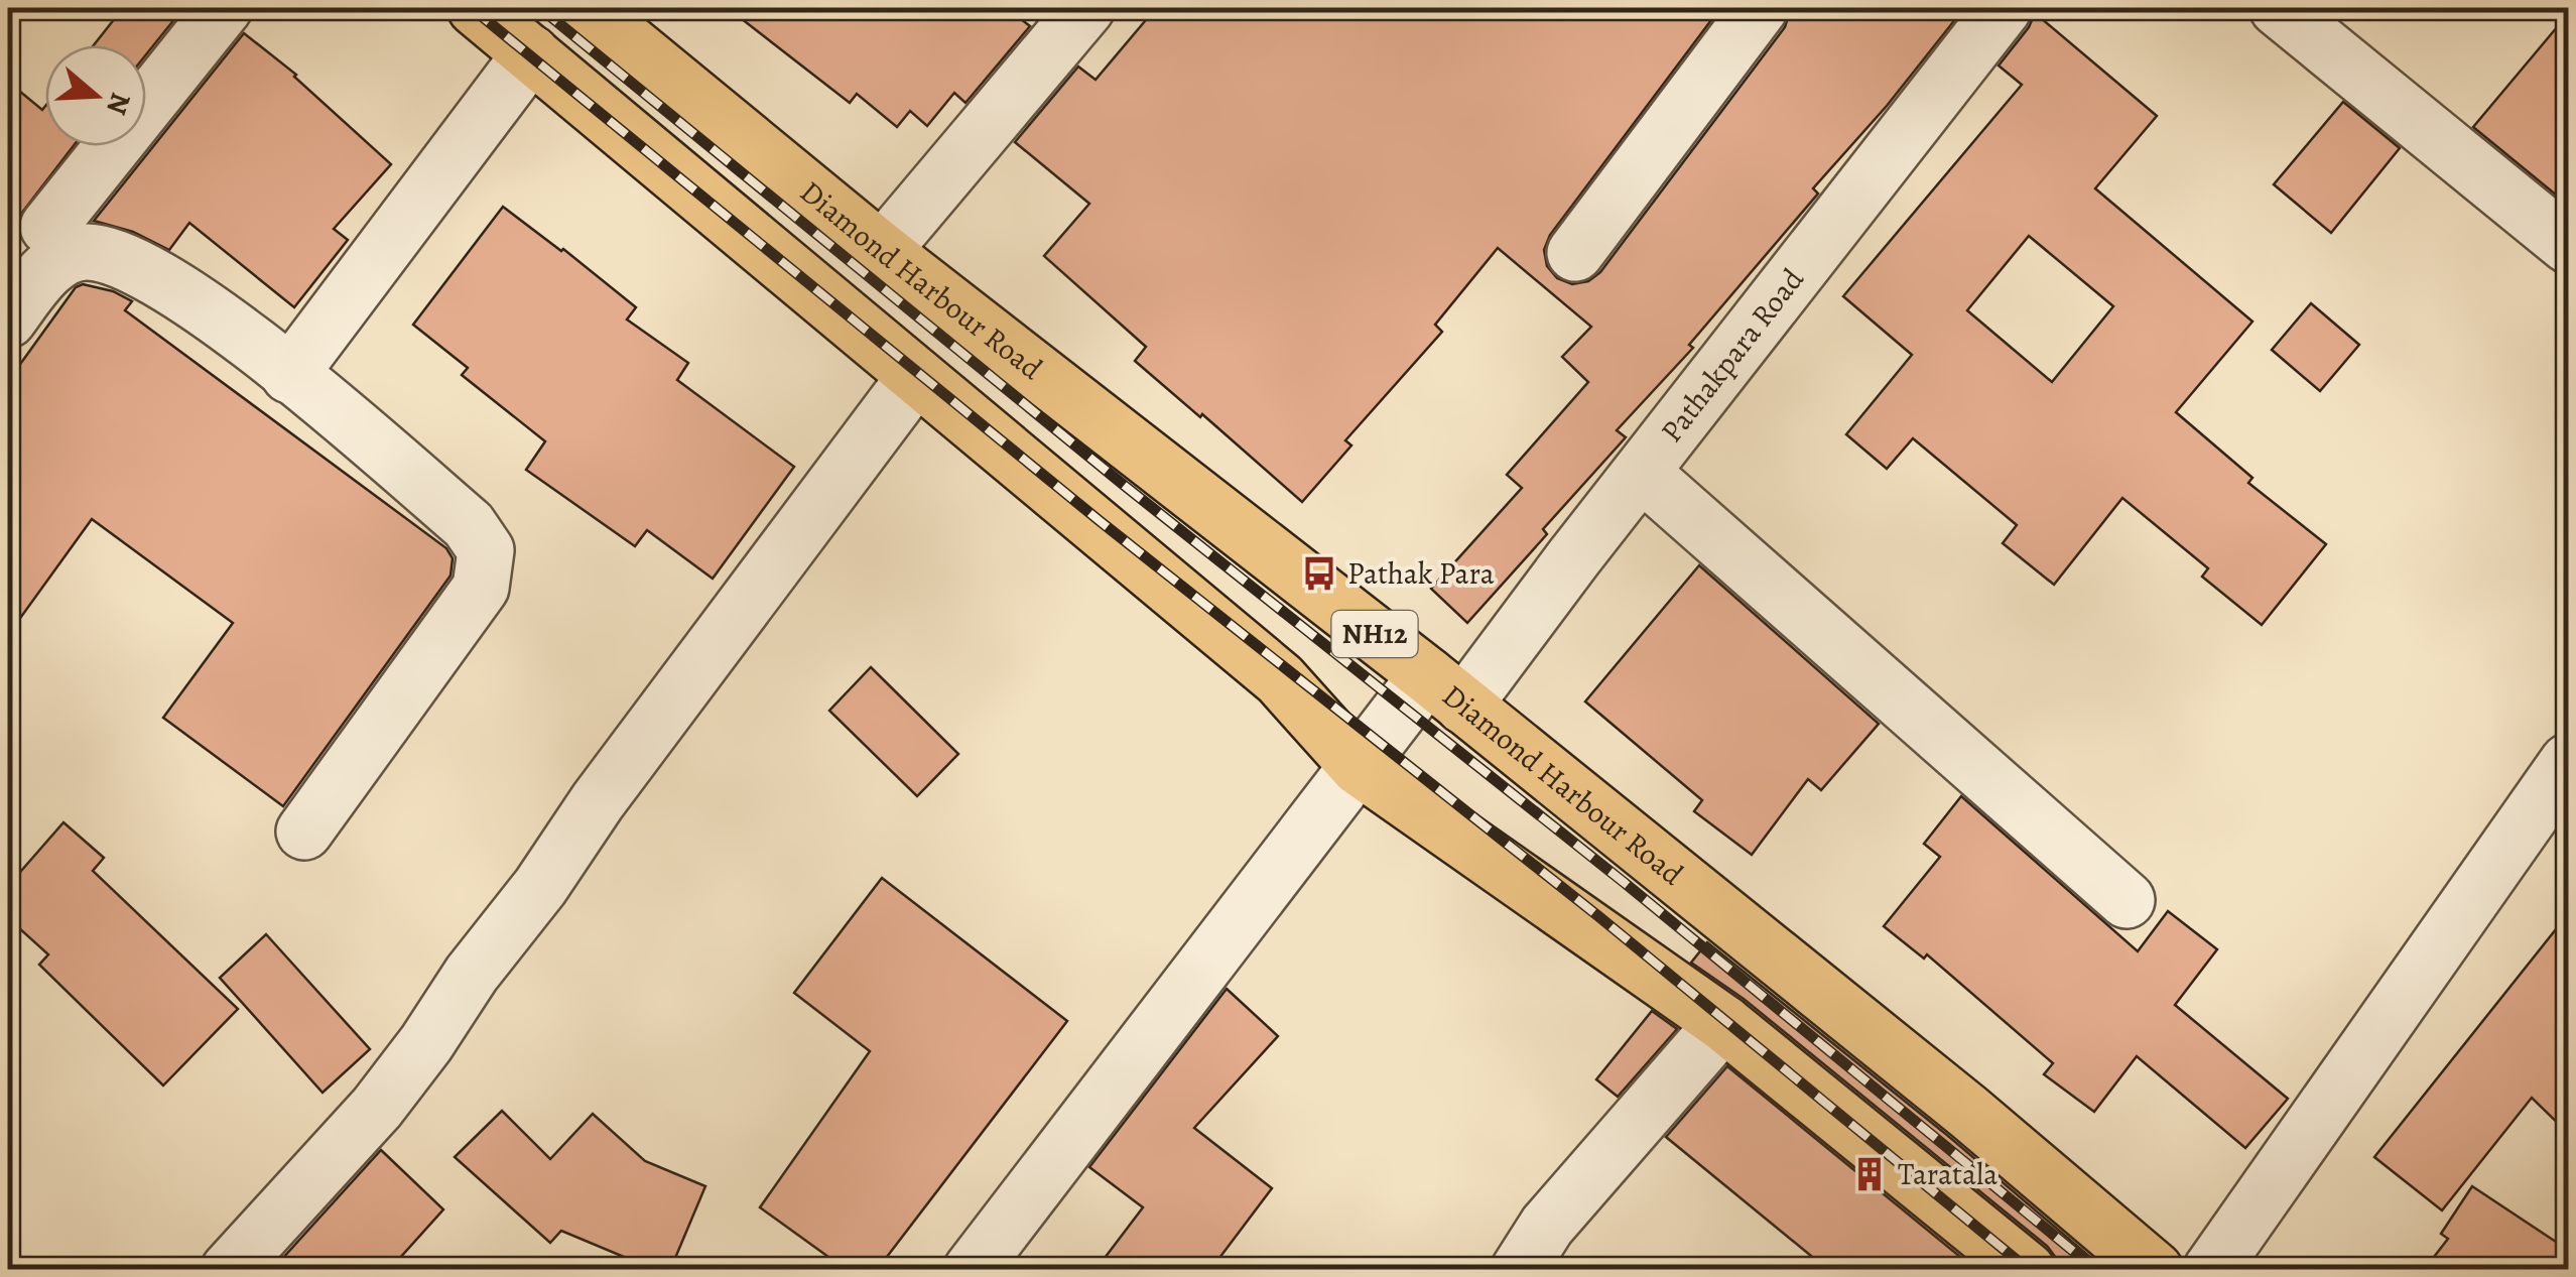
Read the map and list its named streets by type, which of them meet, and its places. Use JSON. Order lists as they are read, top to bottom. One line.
{"streets":{"highway":["Diamond Harbour Road","NH12"],"street":["Pathakpara Road"]},"crossings":[["Diamond Harbour Road","Pathakpara Road"]],"places":{"bus stop":["Pathak Para"],"building":["Taratala"]},"north":"right"}
